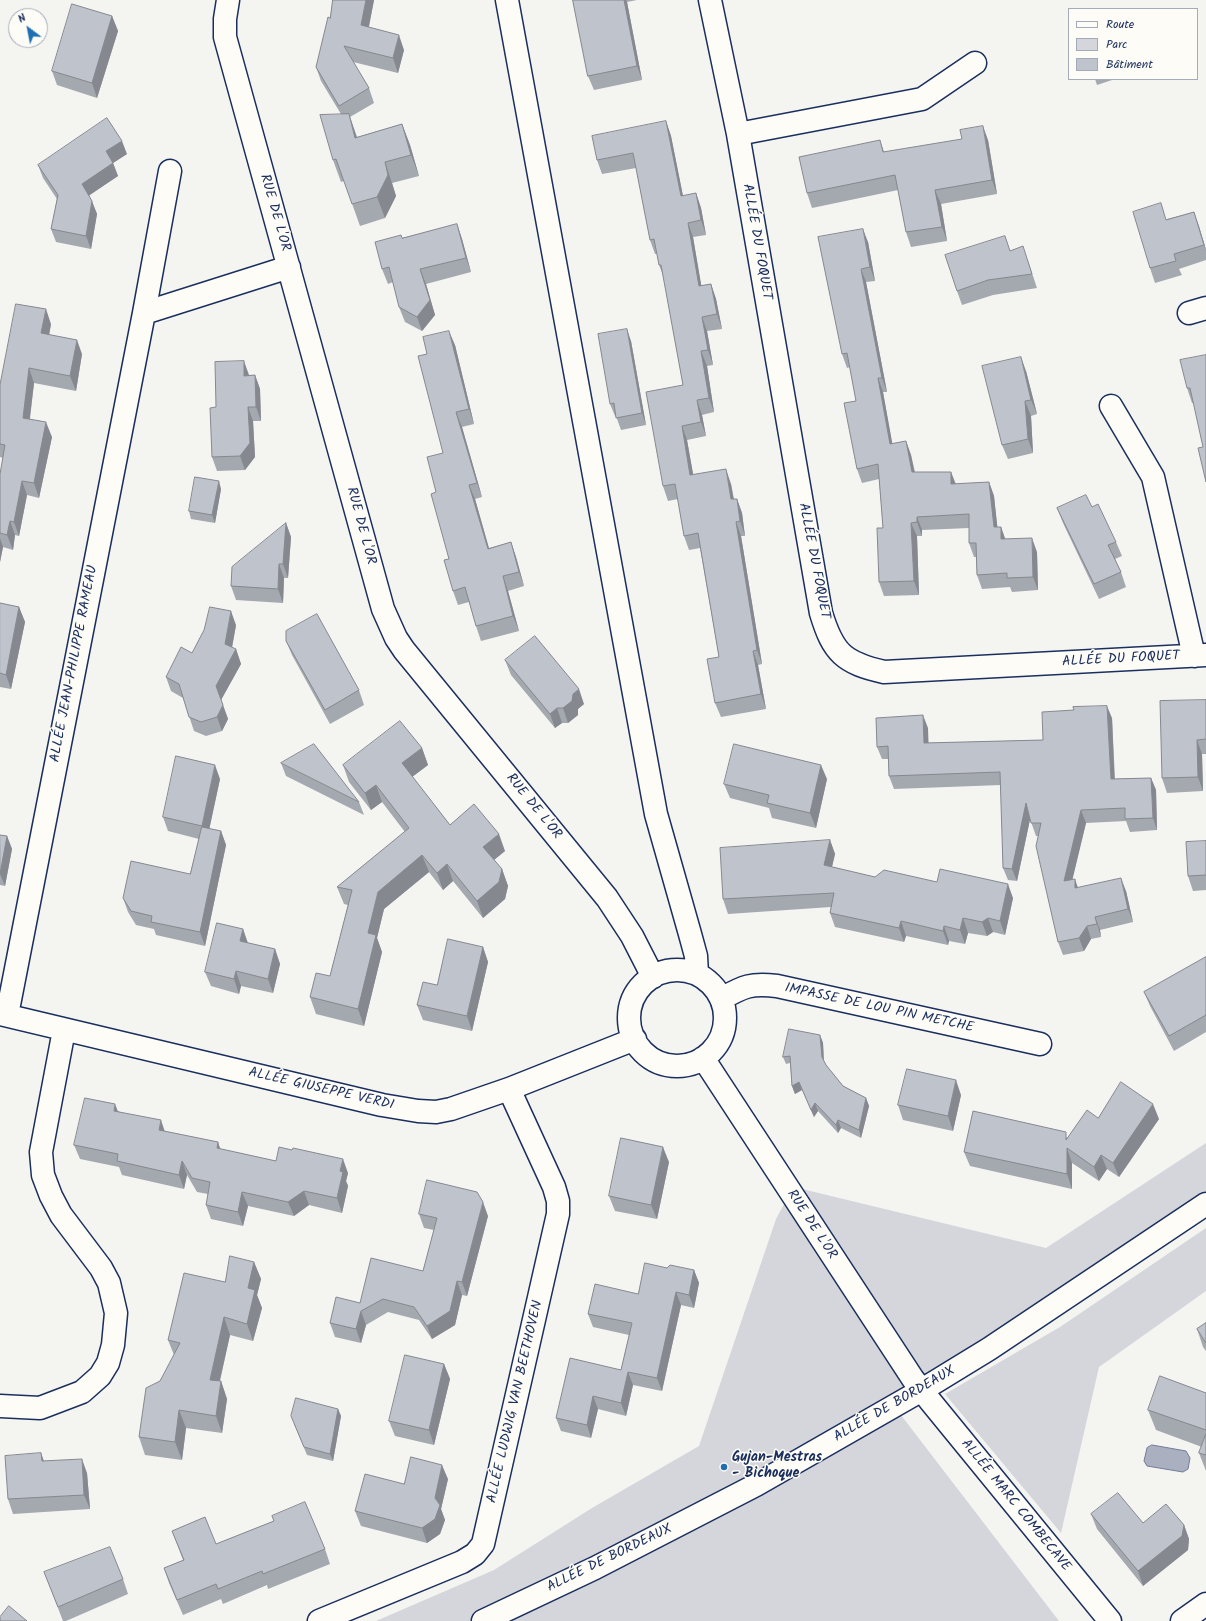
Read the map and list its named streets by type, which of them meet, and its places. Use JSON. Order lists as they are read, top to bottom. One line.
{"streets":{"street":["RUE DE L'OR","ALLÉE DU FOQUET","ALLÉE JEAN-PHILIPPE RAMEAU","IMPASSE DE LOU PIN METCHE","ALLÉE GIUSEPPE VERDI","ALLÉE LUDWIG VAN BEETHOVEN","ALLÉE DE BORDEAUX","ALLÉE MARC COMBECAVE"]},"crossings":[["RUE DE L'OR","IMPASSE DE LOU PIN METCHE"],["RUE DE L'OR","ALLÉE GIUSEPPE VERDI"],["RUE DE L'OR","ALLÉE DE BORDEAUX"],["RUE DE L'OR","ALLÉE MARC COMBECAVE"],["ALLÉE JEAN-PHILIPPE RAMEAU","ALLÉE GIUSEPPE VERDI"],["IMPASSE DE LOU PIN METCHE","ALLÉE GIUSEPPE VERDI"],["ALLÉE GIUSEPPE VERDI","ALLÉE LUDWIG VAN BEETHOVEN"],["ALLÉE DE BORDEAUX","ALLÉE MARC COMBECAVE"]],"places":["Gujan-Mestras - Bichoque"],"legend":["Route","Parc","Bâtiment"],"north":"top left"}
